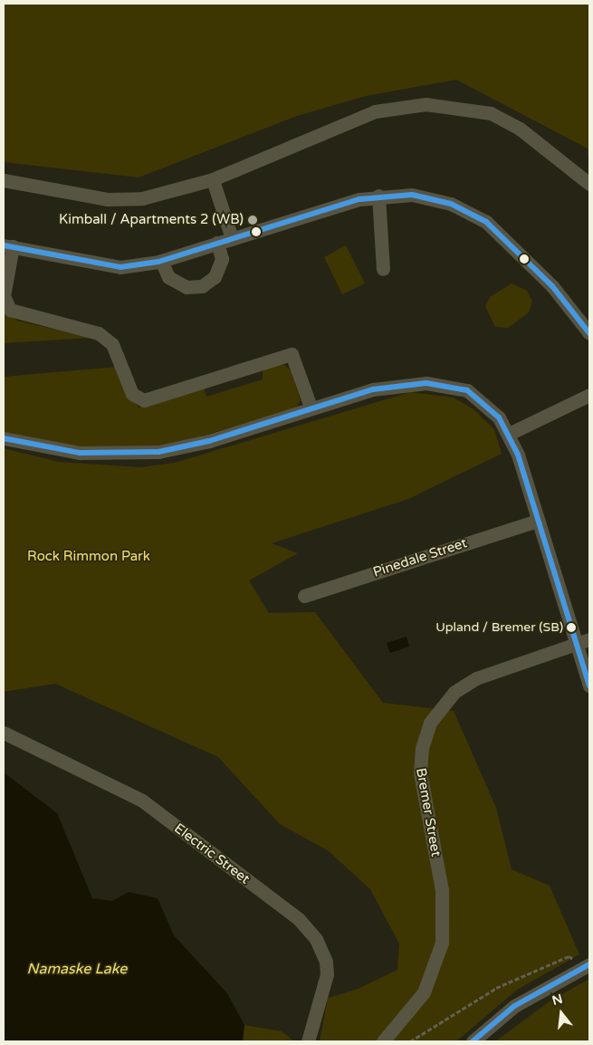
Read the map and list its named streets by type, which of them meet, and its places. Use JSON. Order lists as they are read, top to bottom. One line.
{"streets":{"street":["Pinedale Street","Bremer Street","Electric Street"]},"water":["Namaske Lake"],"parks":["Rock Rimmon Park"],"places":["Kimball / Apartments 2 (WB)","Upland / Bremer (SB)"],"north":"top"}
